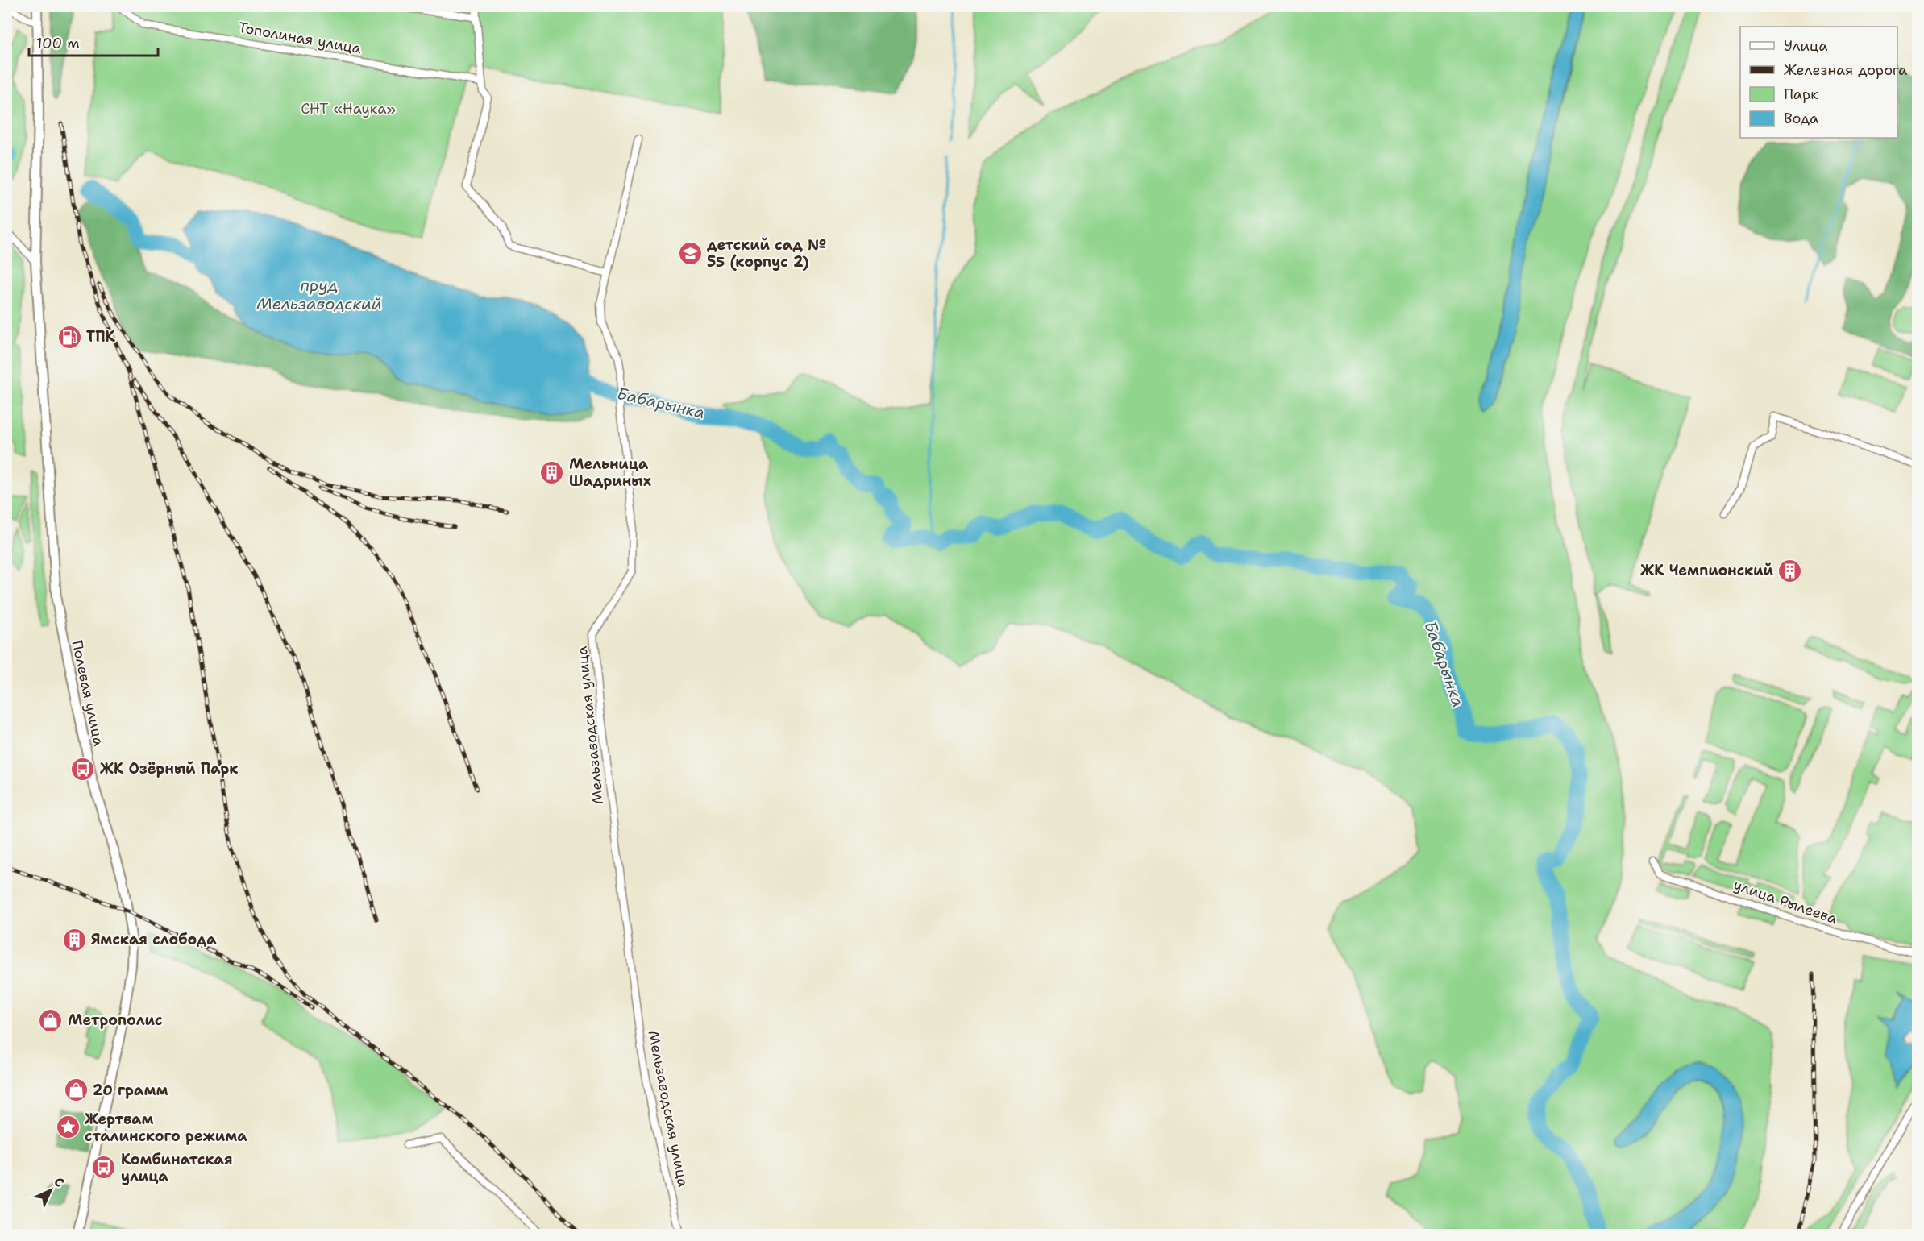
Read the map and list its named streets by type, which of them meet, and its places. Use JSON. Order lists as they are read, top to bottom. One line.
{"streets":{"street":["Тополиная улица","Полевая улица","Мельзаводская улица","улица Рылеева"]},"water":["пруд Мельзаводский","Бабарынка"],"parks":["СНТ «Наука»"],"places":{"school or university":["детский сад № 55 (корпус 2)"],"fuel station":["ТПК"],"building":["Мельница Шадриных","ЖК Чемпионский","Ямская слобода"],"bus stop":["ЖК Озёрный Парк","Комбинатская улица"],"shop":["Метрополис","20 грамм"],"place":["Жертвам сталинского режима"]},"legend":["Улица","Железная дорога","Парк","Вода"],"scale_bar":"100 m","north":"top right"}
